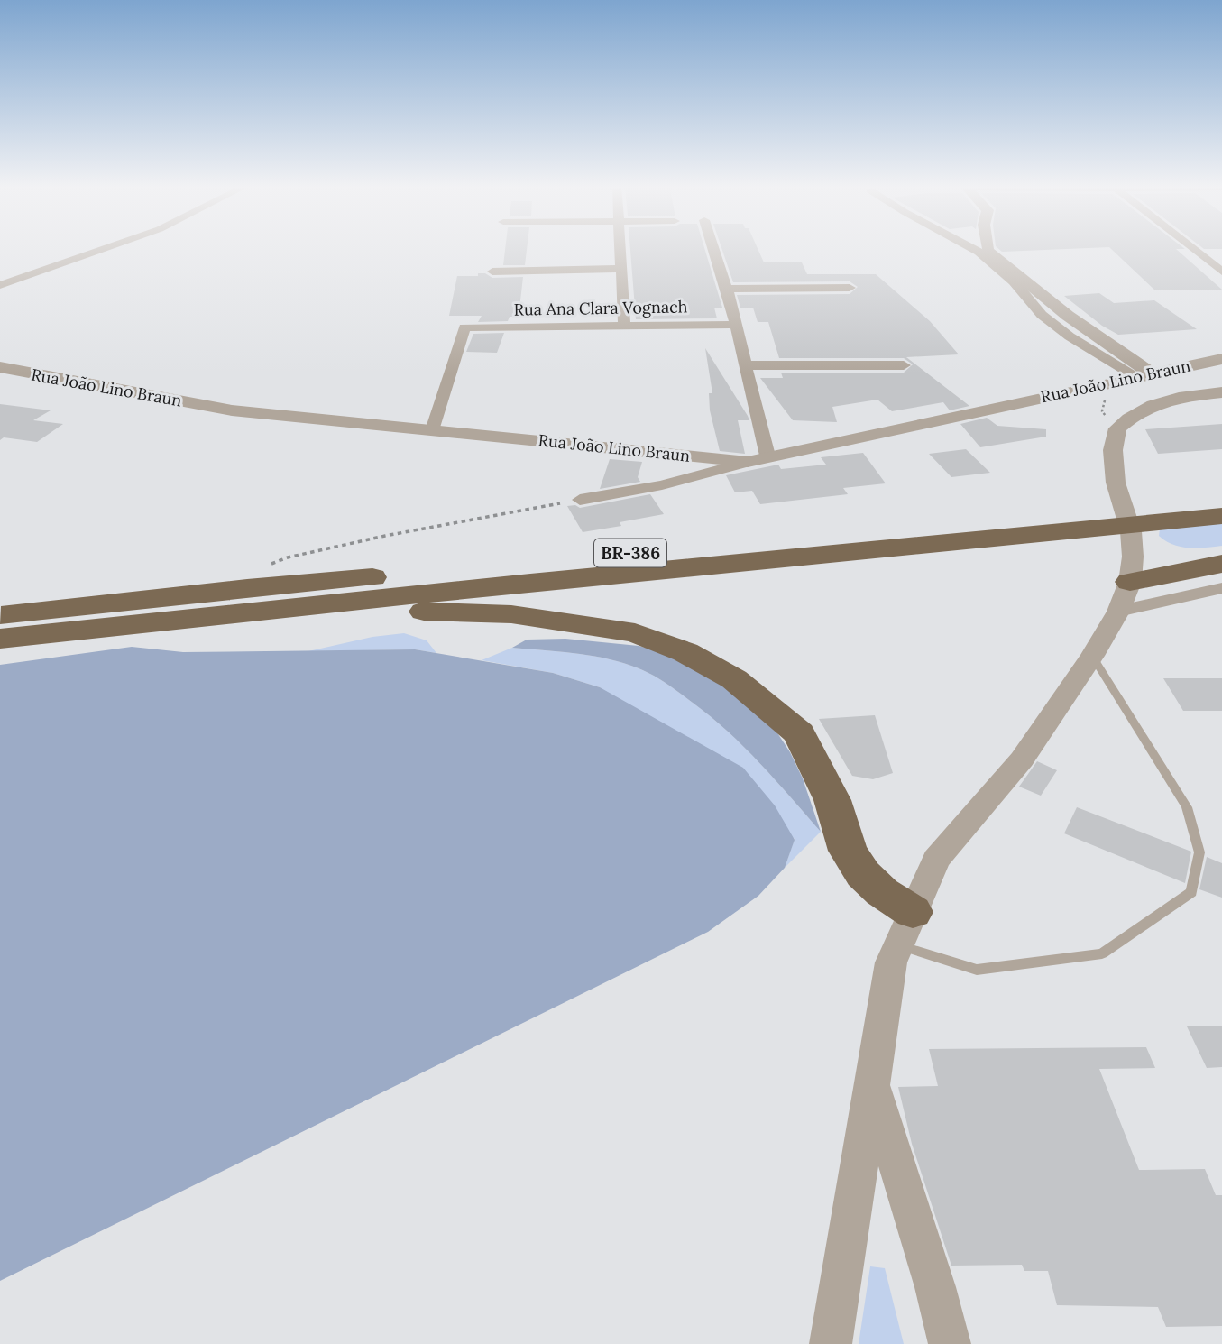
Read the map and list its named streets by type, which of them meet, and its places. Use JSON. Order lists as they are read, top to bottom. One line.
{"streets":{"highway":["BR-386"],"street":["Rua Ana Clara Vognach","Rua João Lino Braun"]},"crossings":[["Rua Ana Clara Vognach","Rua João Lino Braun"]]}
